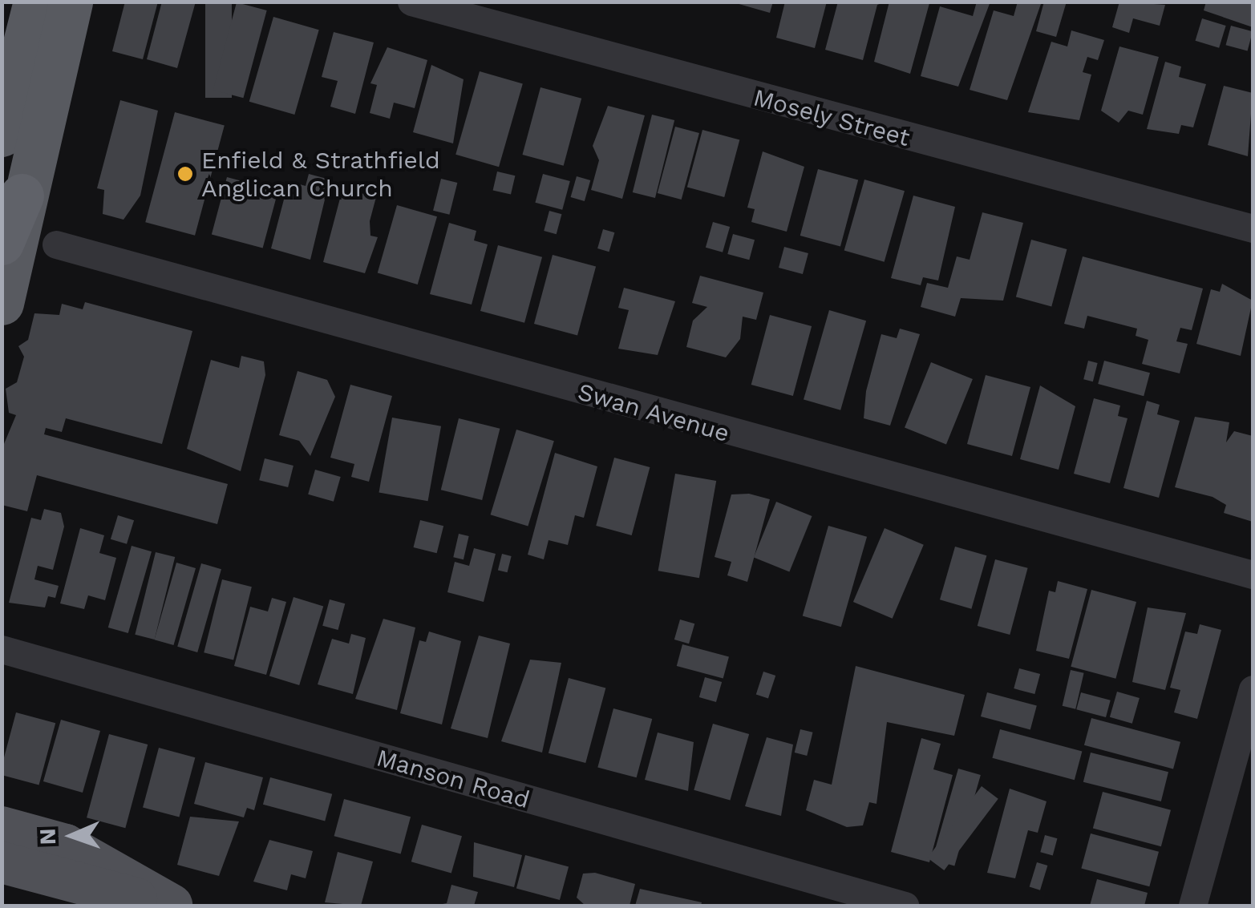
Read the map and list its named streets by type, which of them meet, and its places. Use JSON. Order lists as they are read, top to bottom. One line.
{"streets":{"street":["Mosely Street","Swan Avenue","Manson Road"]},"places":["Enfield & Strathfield Anglican Church"],"north":"left"}
